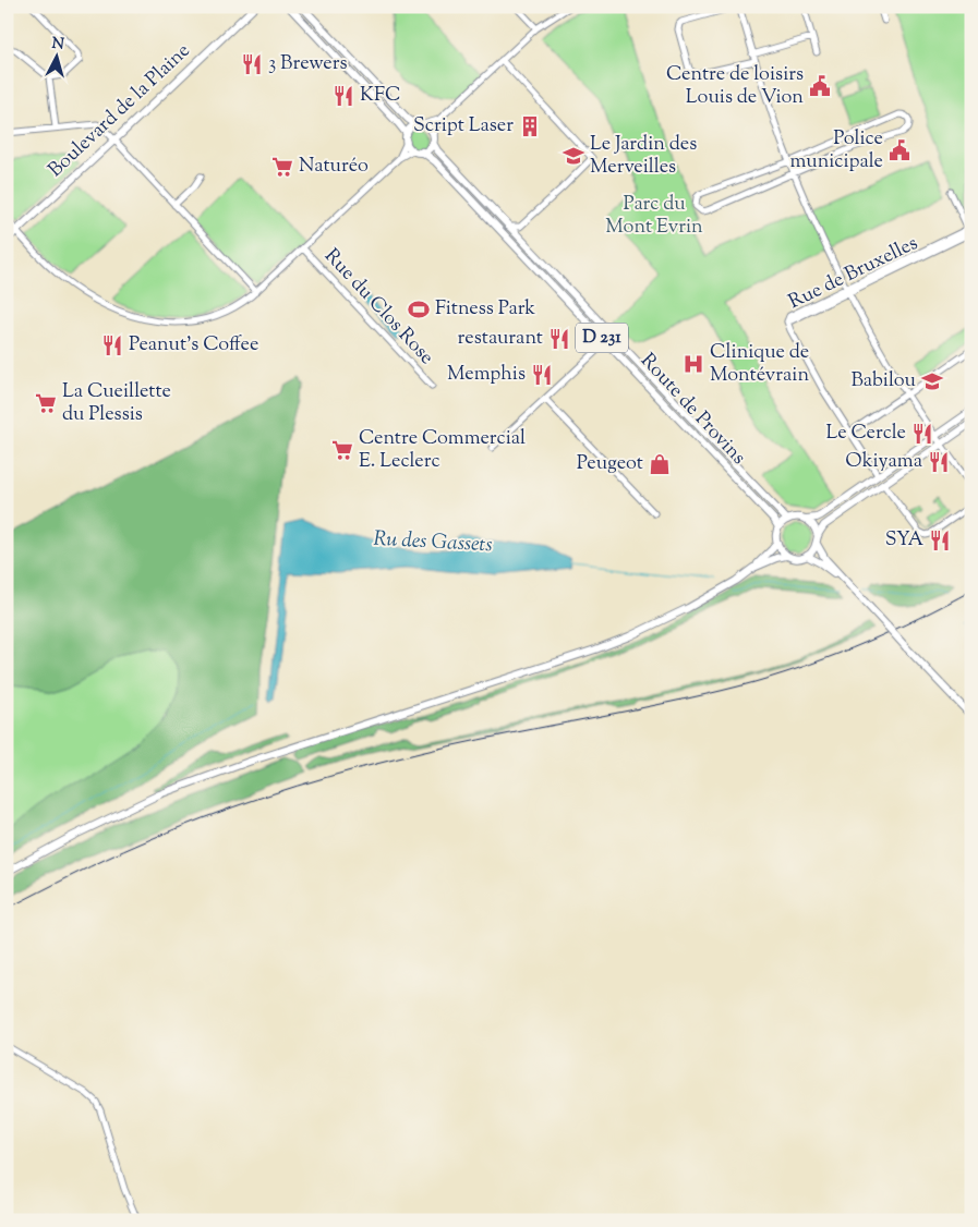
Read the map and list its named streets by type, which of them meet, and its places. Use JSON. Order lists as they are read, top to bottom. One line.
{"streets":{"main road":["Boulevard de la Plaine","D 231","Route de Provins"],"street":["Rue de Bruxelles","Rue du Clos Rose"]},"water":["Ru des Gassets"],"parks":["Parc du Mont Evrin"],"places":{"restaurant":["3 Brewers","KFC","restaurant","Peanut's Coffee","Memphis","Le Cercle","Okiyama","SYA"],"public building":["Centre de loisirs Louis de Vion","Police municipale"],"building":["Script Laser"],"school or university":["Le Jardin des Merveilles","Babilou"],"supermarket":["Naturéo","La Cueillette du Plessis","Centre Commercial E. Leclerc"],"sports":["Fitness Park"],"hospital":["Clinique de Montévrain"],"shop":["Peugeot"]},"north":"top"}
